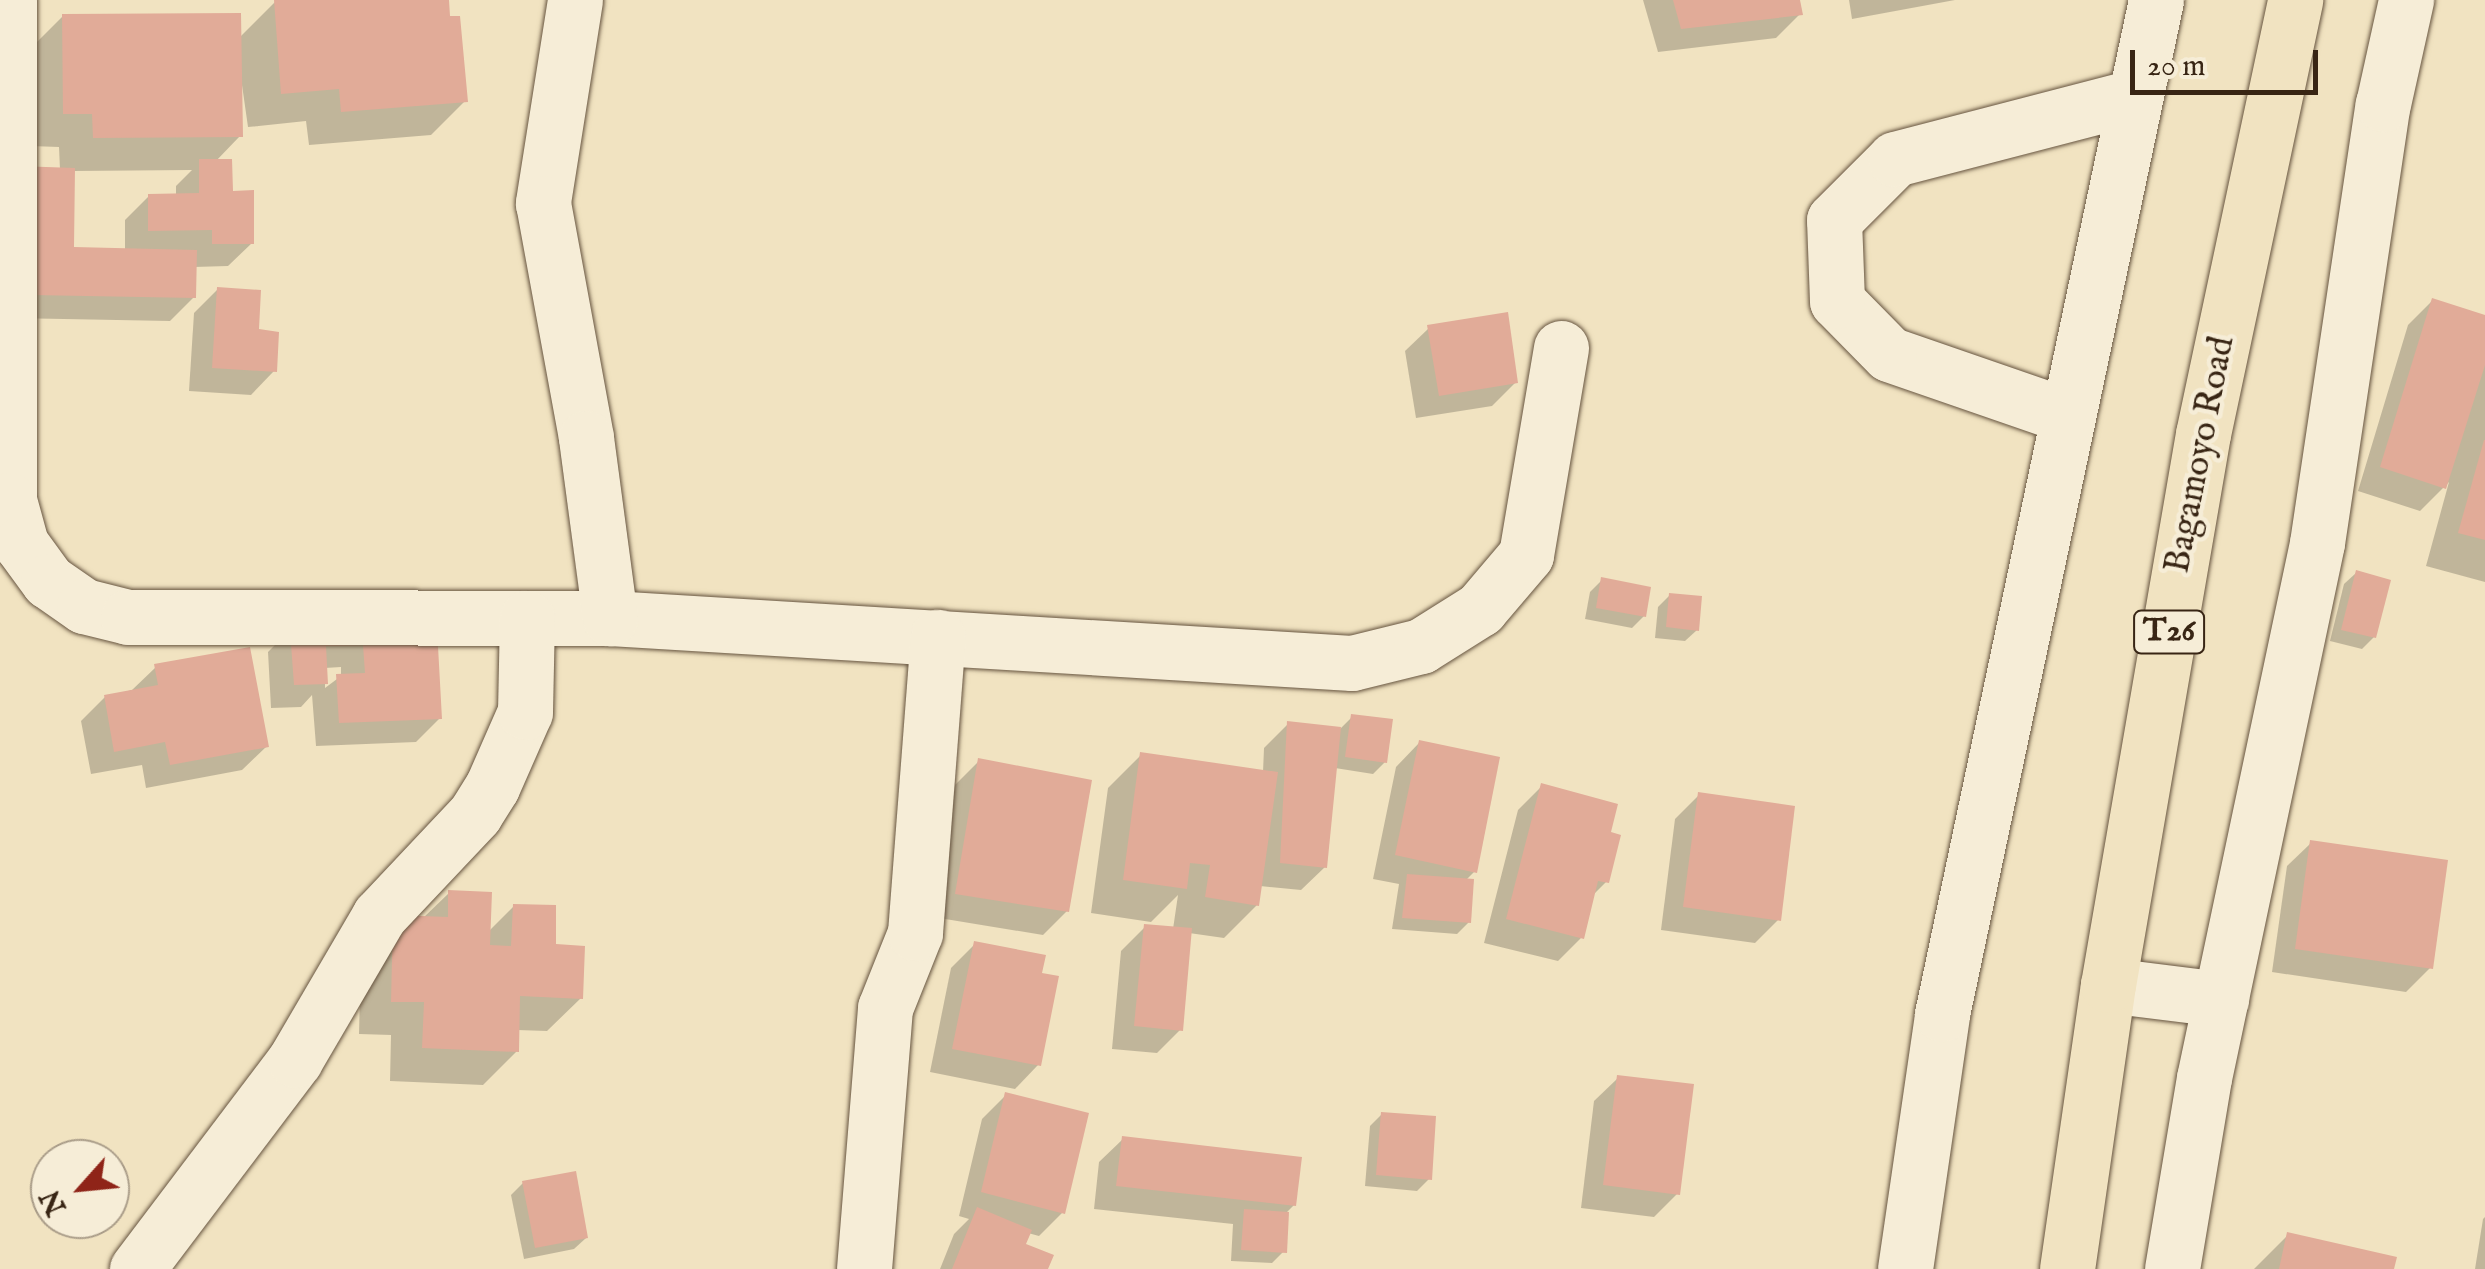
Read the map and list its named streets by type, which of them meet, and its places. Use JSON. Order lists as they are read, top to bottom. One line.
{"streets":{"highway":["Bagamoyo Road","T26"]},"scale_bar":"20 m","north":"bottom left"}
